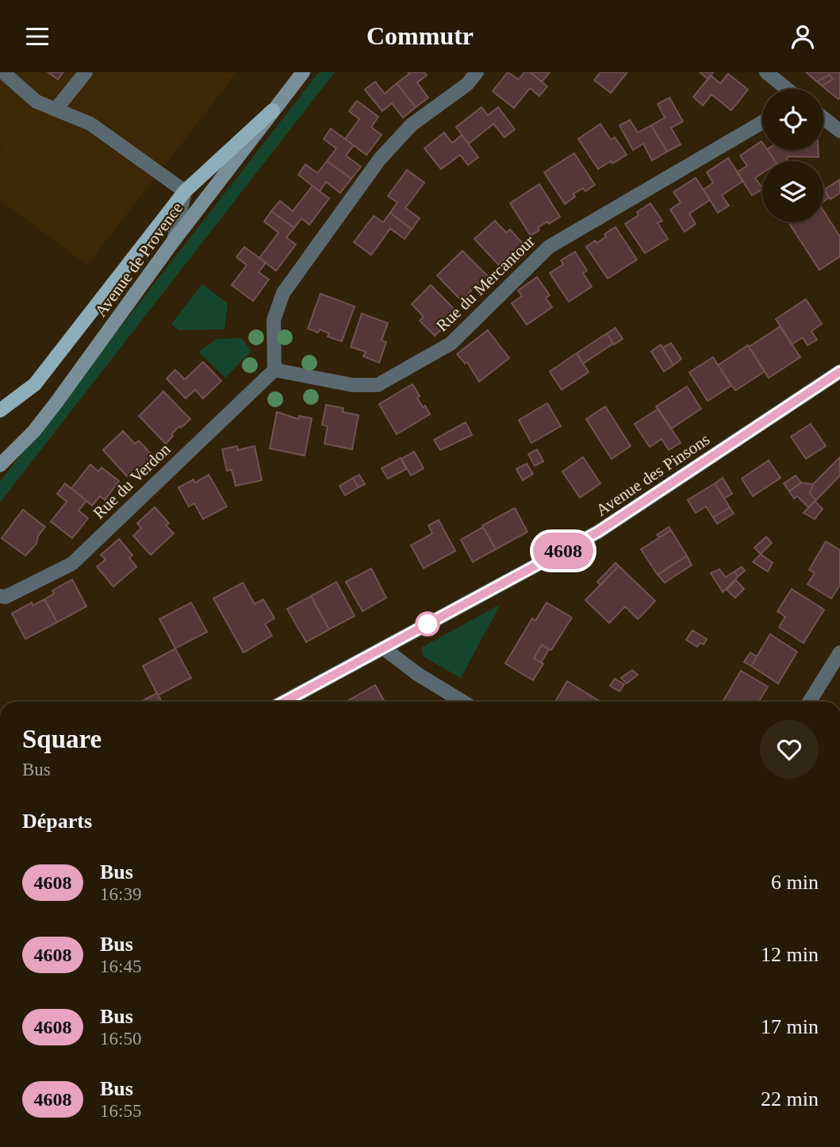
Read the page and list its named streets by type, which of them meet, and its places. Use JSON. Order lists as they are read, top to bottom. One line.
{"streets":{"street":["Avenue de Provence","Rue du Mercantour","Avenue des Pinsons","Rue du Verdon"]},"crossings":[["Rue du Mercantour","Rue du Verdon"]],"lines":["bus line 4608"],"page":{"header":"Commutr","on_map":"4608","heading":[["Square","Bus"],"Départs"],"list":[{"mark":"4608","name":"Bus","note":"16:39","value":"6 min"},{"mark":"4608","name":"Bus","note":"16:45","value":"12 min"},{"mark":"4608","name":"Bus","note":"16:50","value":"17 min"},{"mark":"4608","name":"Bus","note":"16:55","value":"22 min"}]}}
